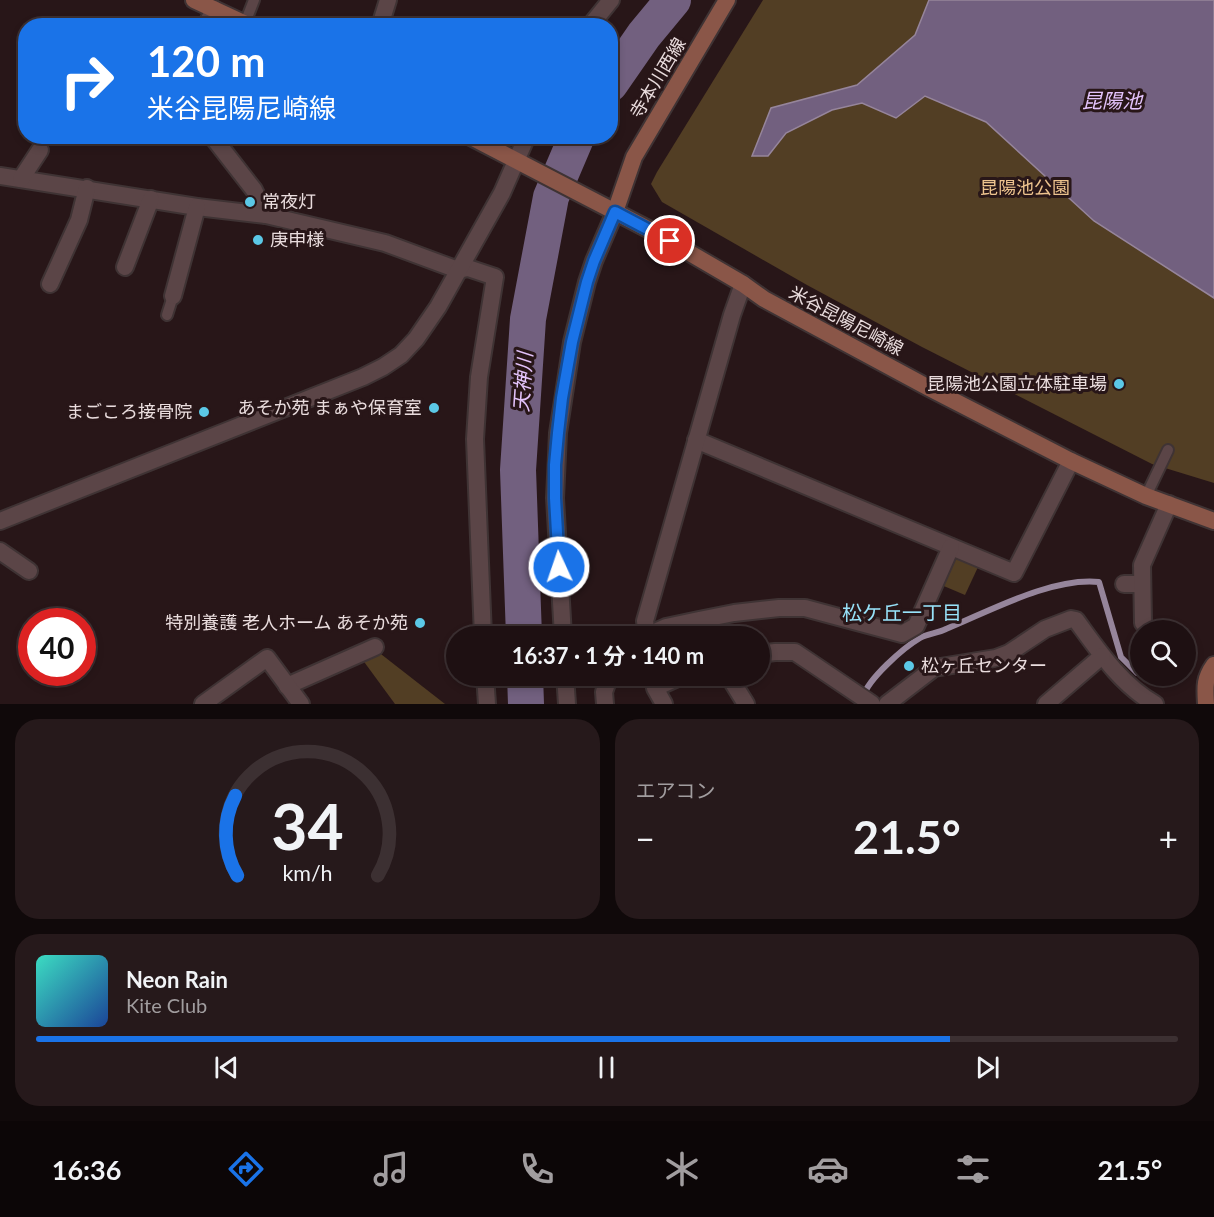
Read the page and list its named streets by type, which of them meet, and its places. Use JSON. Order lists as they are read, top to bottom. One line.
{"streets":{"main road":["寺本川西線","米谷昆陽尼崎線"]},"crossings":[["寺本川西線","米谷昆陽尼崎線"]],"districts":["松ケ丘一丁目"],"water":["昆陽池","天神川"],"parks":["昆陽池公園"],"places":["常夜灯","庚申様","昆陽池公園立体駐車場","あそか苑 まぁや保育室","まごころ接骨院","特別養護 老人ホーム あそか苑","松ヶ丘センター"],"page":{"turn":["120 m","米谷昆陽尼崎線"],"limit":"40","trip":"16:37 · 1 分 · 140 m","tile":"エアコン","heat":["−","21.5°","+"],"song":["Neon Rain","Kite Club"],"tabs":["16:36","21.5°"],"gauge":["34","km/h"]}}
